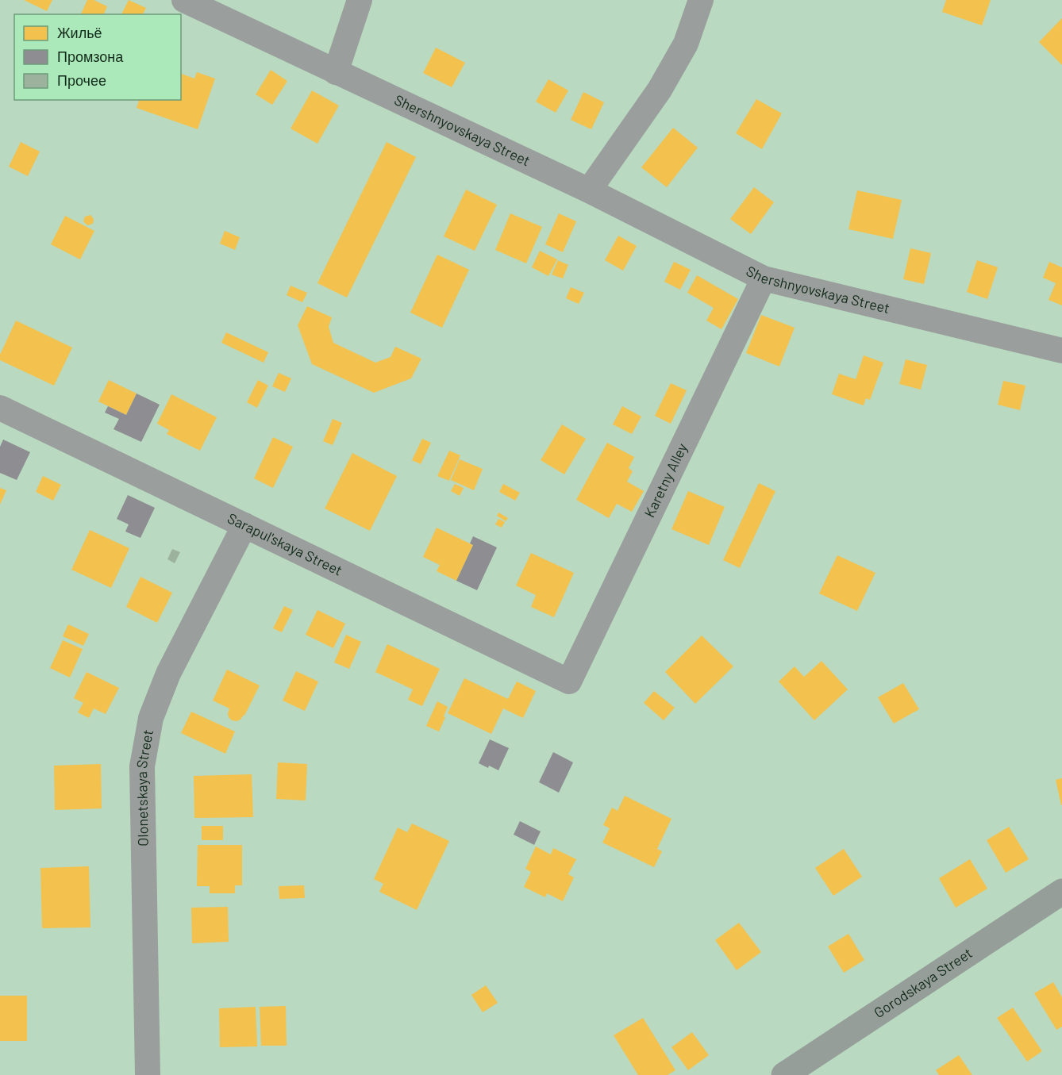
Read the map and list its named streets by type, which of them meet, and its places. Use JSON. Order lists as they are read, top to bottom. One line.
{"streets":{"street":["Shershnyovskaya Street","Karetny Alley","Sarapul'skaya Street","Olonetskaya Street","Gorodskaya Street"]},"crossings":[["Shershnyovskaya Street","Karetny Alley"],["Karetny Alley","Sarapul'skaya Street"],["Sarapul'skaya Street","Olonetskaya Street"]],"legend":["Жильё","Промзона","Прочее"]}
